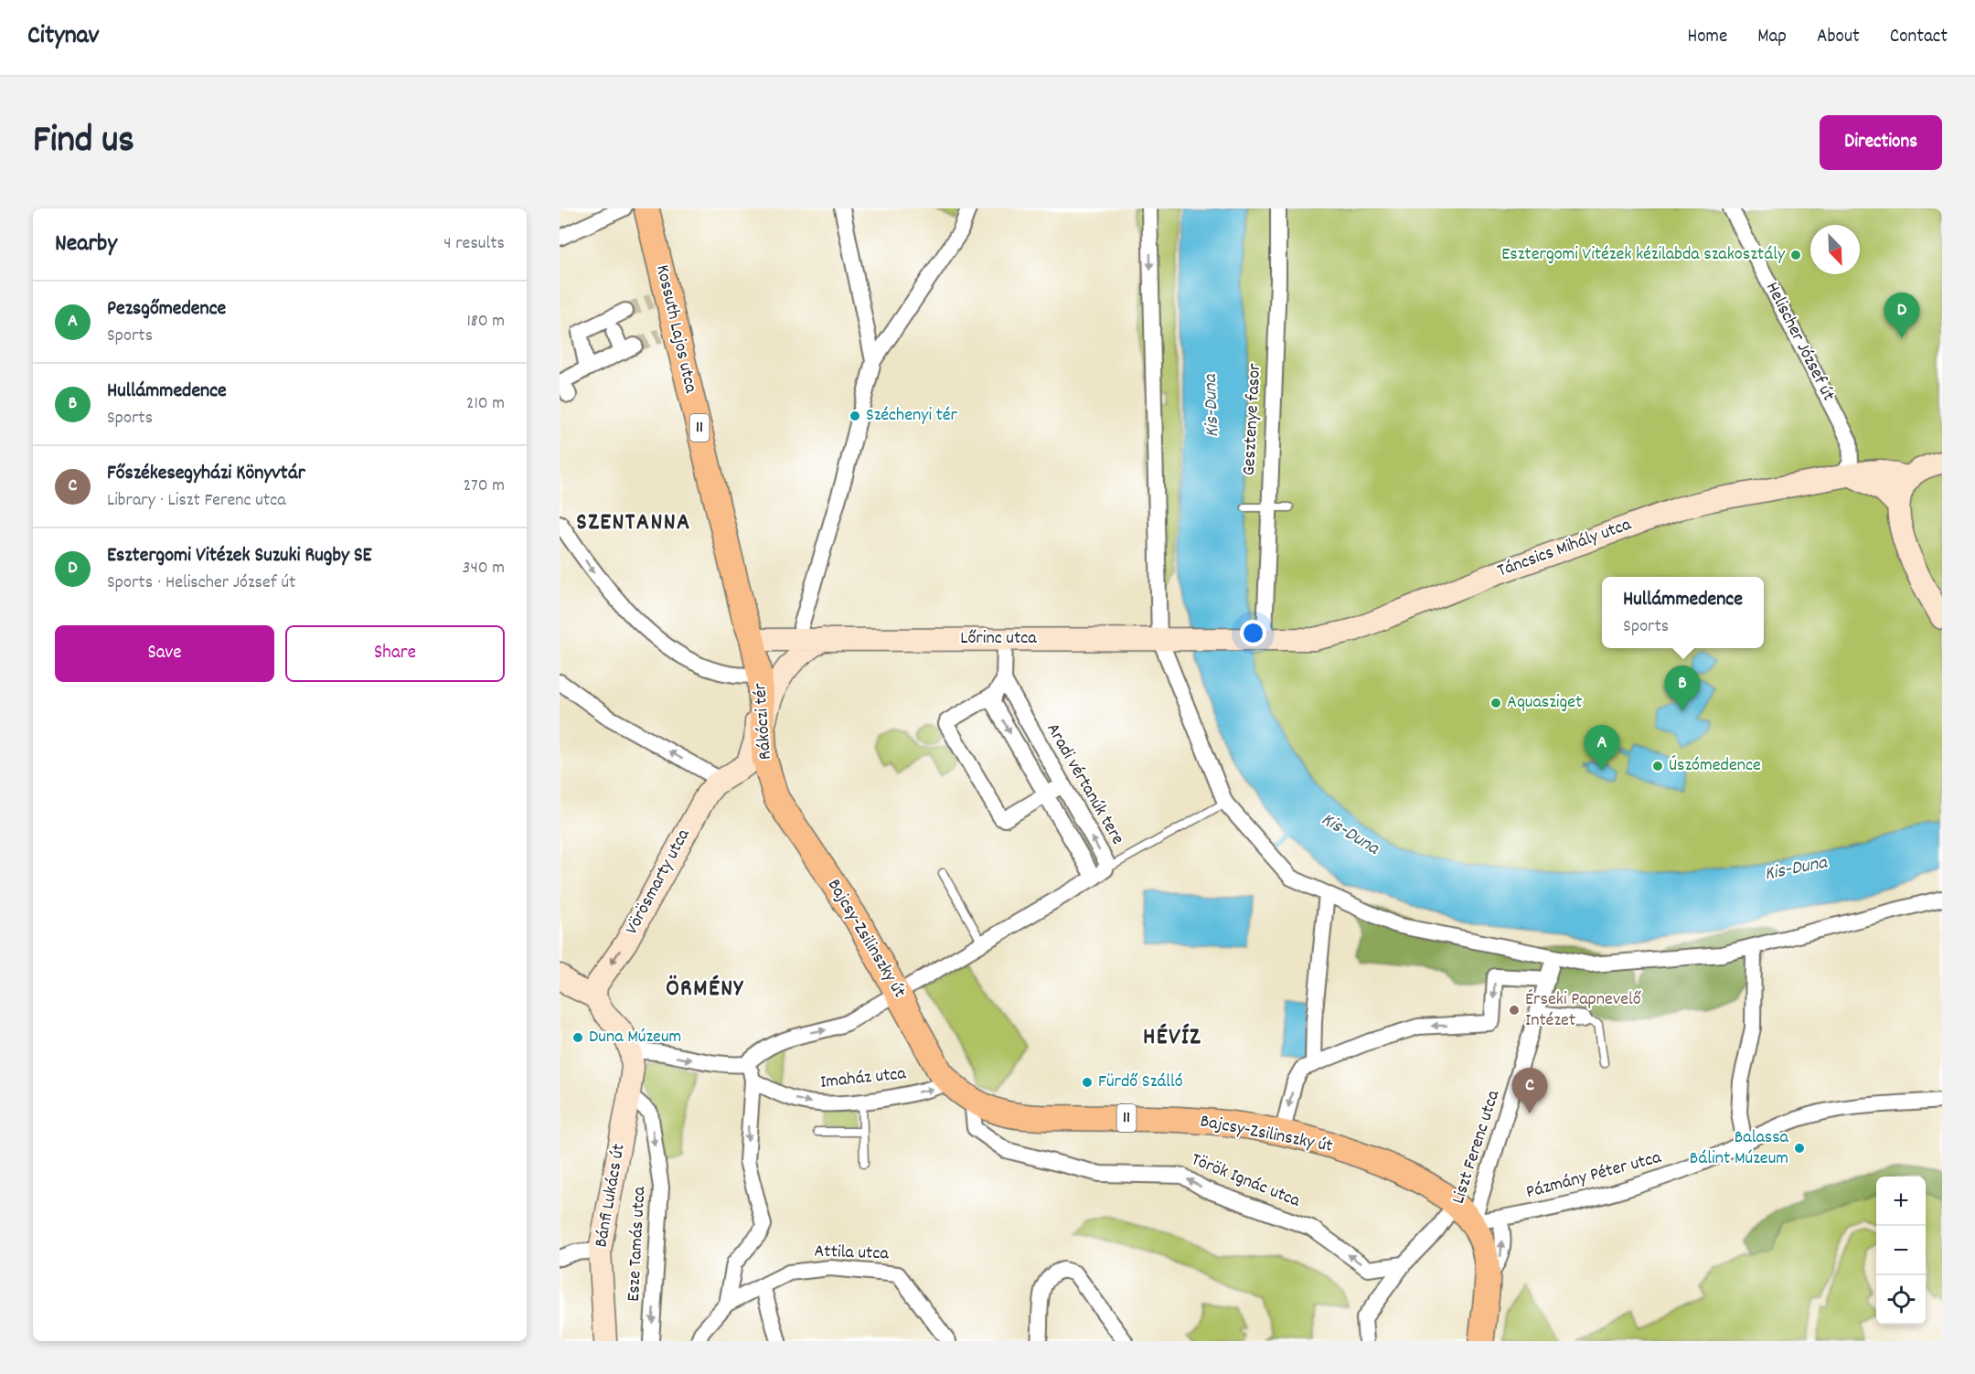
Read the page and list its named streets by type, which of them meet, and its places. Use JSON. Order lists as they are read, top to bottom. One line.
{"streets":{"main road":["Kossuth Lajos utca","11","Rákóczi tér","Bajcsy-Zsilinszky út"],"street":["Helischer József út","Gesztenye fasor","Táncsics Mihály utca","Lőrinc utca","Aradi vértanúk tere","Vörösmarty utca","Imaház utca","Liszt Ferenc utca","Pázmány Péter utca","Török Ignác utca","Bánfi Lukács út","Esze Tamás utca","Attila utca"]},"crossings":[["Kossuth Lajos utca","Lőrinc utca"],["Kossuth Lajos utca","Rákóczi tér"],["Helischer József út","Táncsics Mihály utca"],["Gesztenye fasor","Táncsics Mihály utca"],["11","Bajcsy-Zsilinszky út"],["11","Liszt Ferenc utca"],["11","Pázmány Péter utca"],["Táncsics Mihály utca","Lőrinc utca"],["Lőrinc utca","Rákóczi tér"],["Rákóczi tér","Vörösmarty utca"],["Rákóczi tér","Bajcsy-Zsilinszky út"],["Bajcsy-Zsilinszky út","Imaház utca"],["Bajcsy-Zsilinszky út","Liszt Ferenc utca"],["Bajcsy-Zsilinszky út","Pázmány Péter utca"],["Bajcsy-Zsilinszky út","Török Ignác utca"],["Liszt Ferenc utca","Pázmány Péter utca"],["Bánfi Lukács út","Esze Tamás utca"]],"one_way":["Vörösmarty utca","Imaház utca","Török Ignác utca"],"districts":["SZENTANNA","ÖRMÉNY","HÉVÍZ"],"water":["Kis-Duna"],"places":["Esztergomi Vitézek kézilabda szakosztály","Széchenyi tér","Aquasziget","Úszómedence","Érseki Papnevelő Intézet","Duna Múzeum","Fürdő Szálló","Balassa Bálint Múzeum"],"north":"bottom right","page":{"header":"Citynav","nav":["Home","Map","About","Contact"],"title":"Find us","buttons":["Directions",["Save","Share"]],"heading":["Nearby","4 results"],"list":[{"mark":"A","name":"Pezsgőmedence","note":"Sports","value":"180 m"},{"mark":"B","name":"Hullámmedence","note":"Sports","value":"210 m"},{"mark":"C","name":"Főszékesegyházi Könyvtár","note":"Library · Liszt Ferenc utca","value":"270 m"},{"mark":"D","name":"Esztergomi Vitézek Suzuki Rugby SE","note":"Sports · Helischer József út","value":"340 m"}],"pins":["D","B","A","C"],"popup":["Hullámmedence","Sports"],"map_buttons":["+","−"]}}
